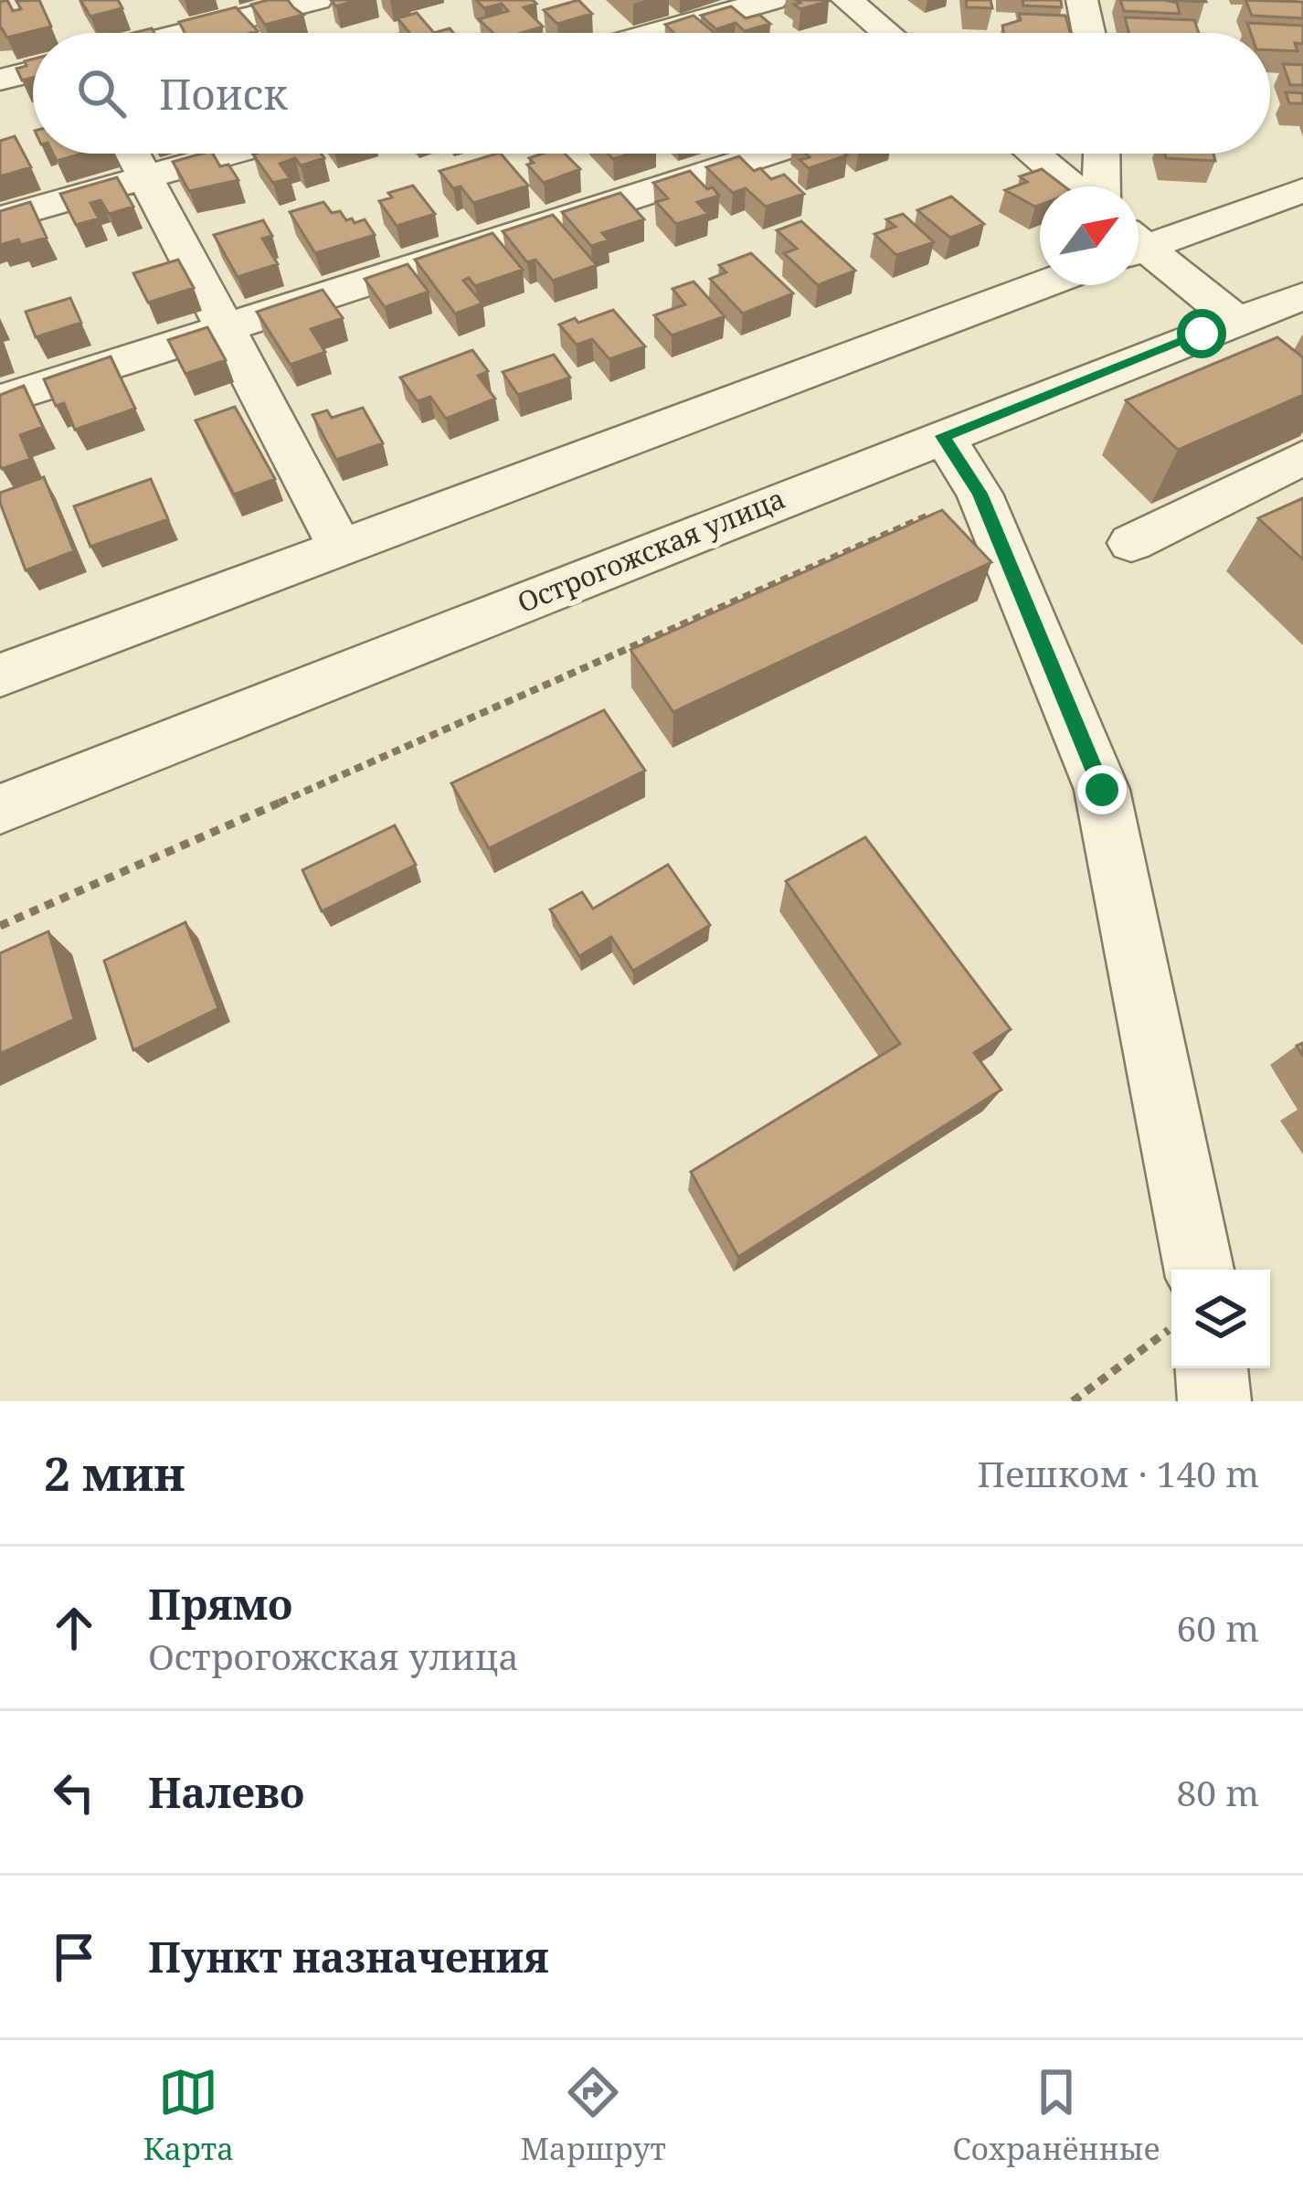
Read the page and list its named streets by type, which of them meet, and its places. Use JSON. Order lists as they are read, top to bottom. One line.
{"streets":{"street":["Острогожская улица"]},"north":"top right","page":{"search":"Поиск","heading":["2 мин","Пешком · 140 m"],"list":[["Прямо","Острогожская улица","60 m"],["Налево","80 m"],"Пункт назначения"],"nav":["Карта","Маршрут","Сохранённые"]}}
